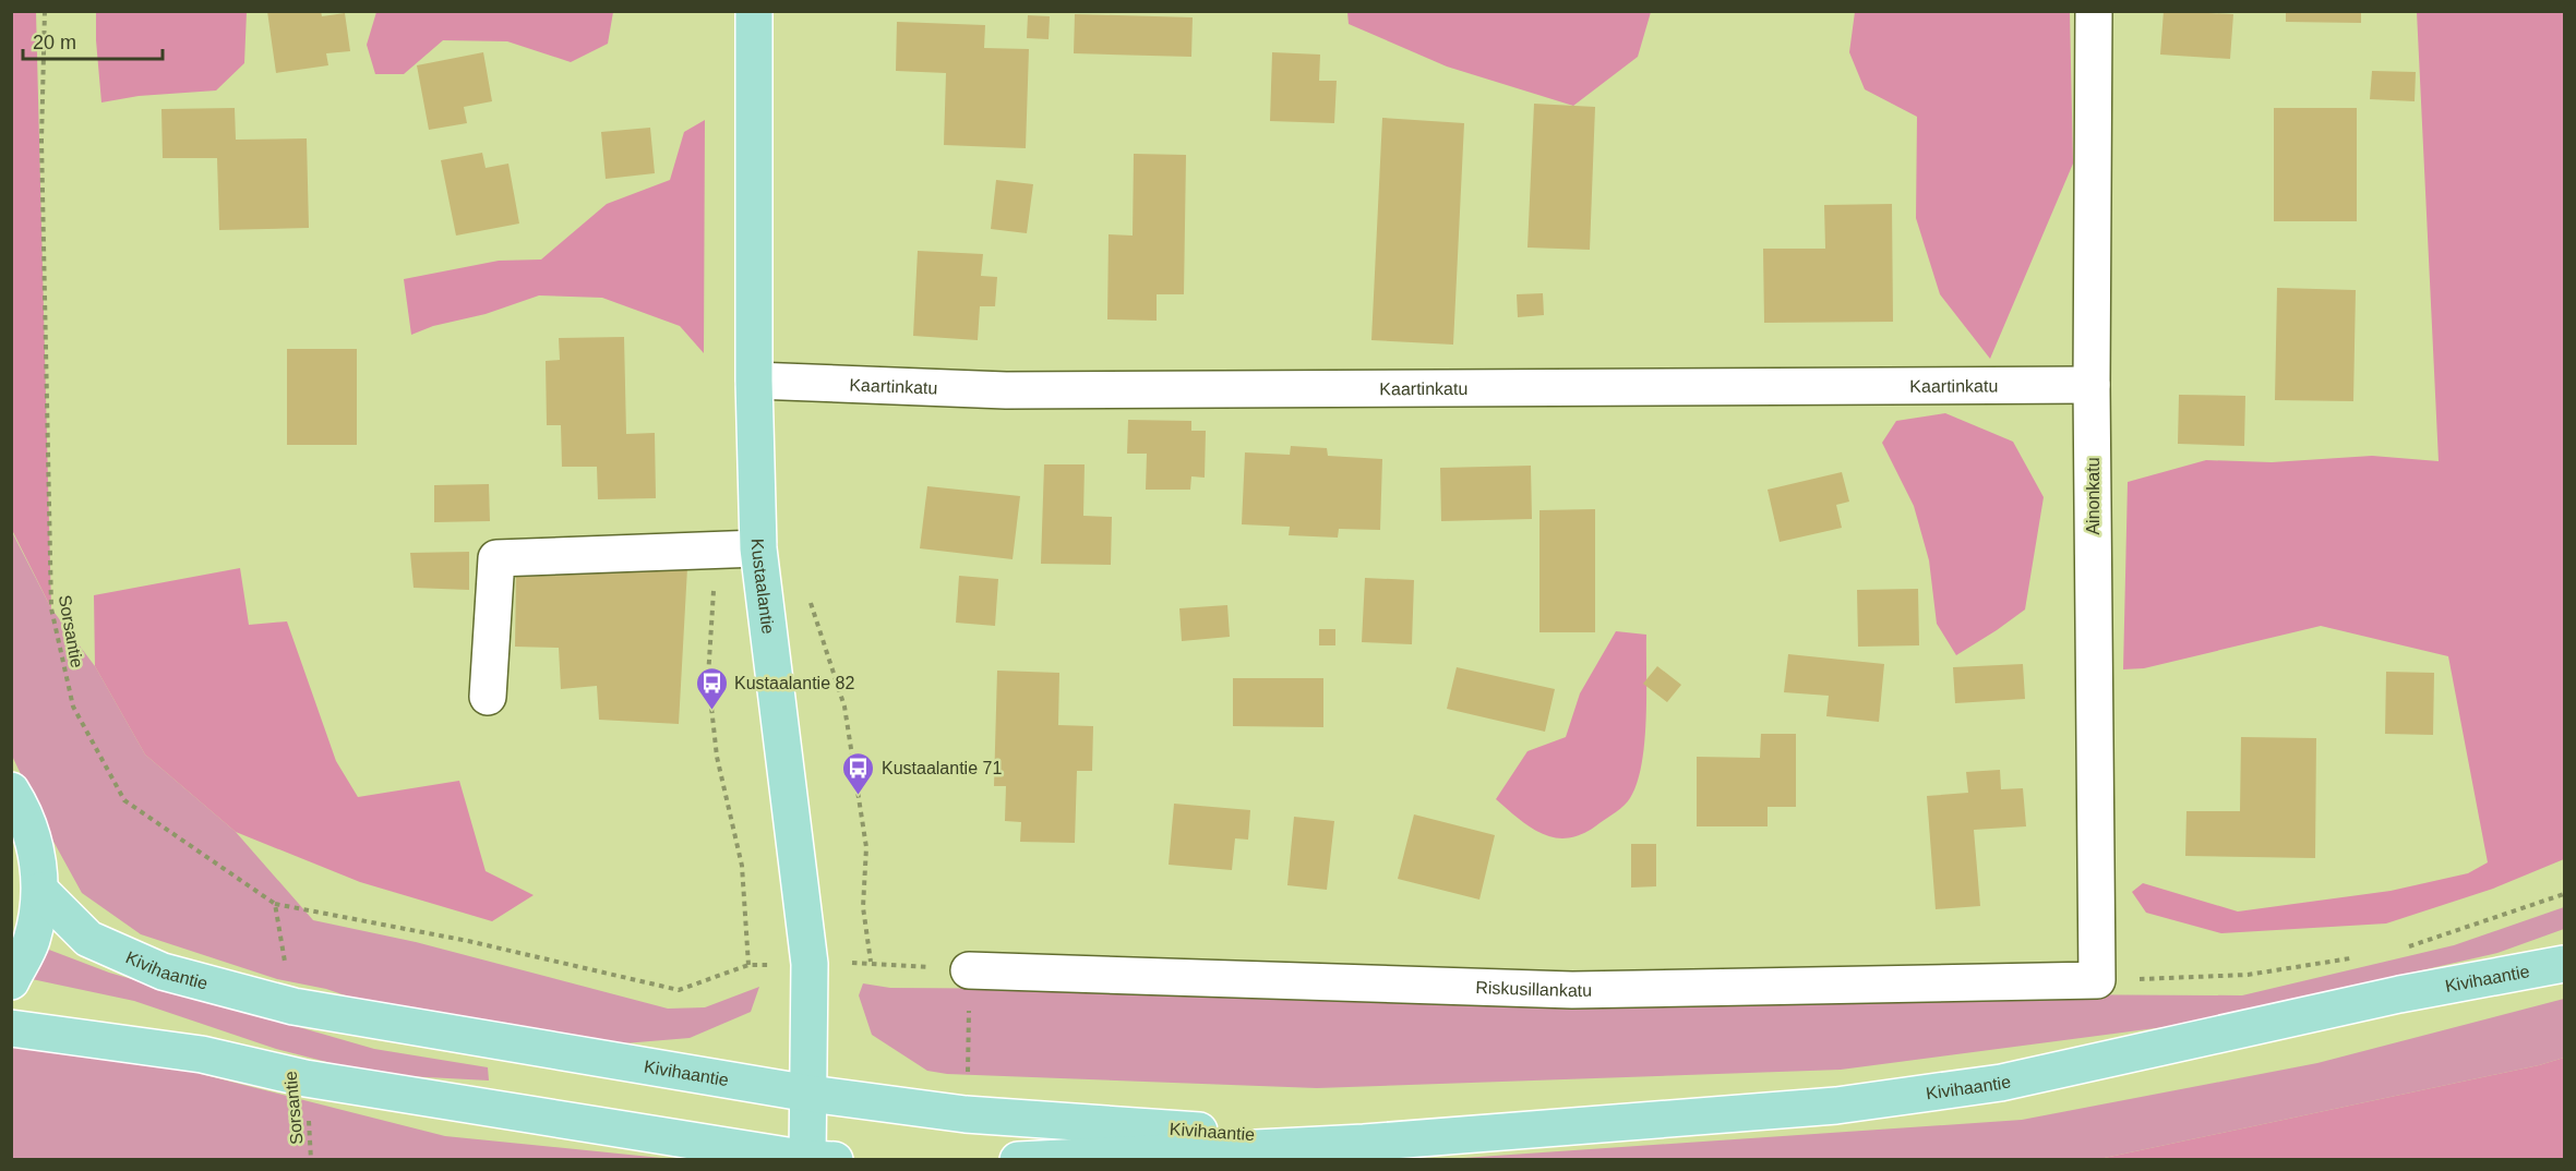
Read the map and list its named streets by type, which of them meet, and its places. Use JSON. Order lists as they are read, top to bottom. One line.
{"streets":{"main road":["Kustaalantie","Kivihaantie"],"street":["Kaartinkatu","Ainonkatu","Riskusillankatu"],"path":["Sorsantie"]},"crossings":[["Kaartinkatu","Ainonkatu"],["Kaartinkatu","Kustaalantie"],["Ainonkatu","Riskusillankatu"],["Kustaalantie","Kivihaantie"]],"places":{"bus stop":["Kustaalantie 82","Kustaalantie 71"]},"scale_bar":"20 m"}
